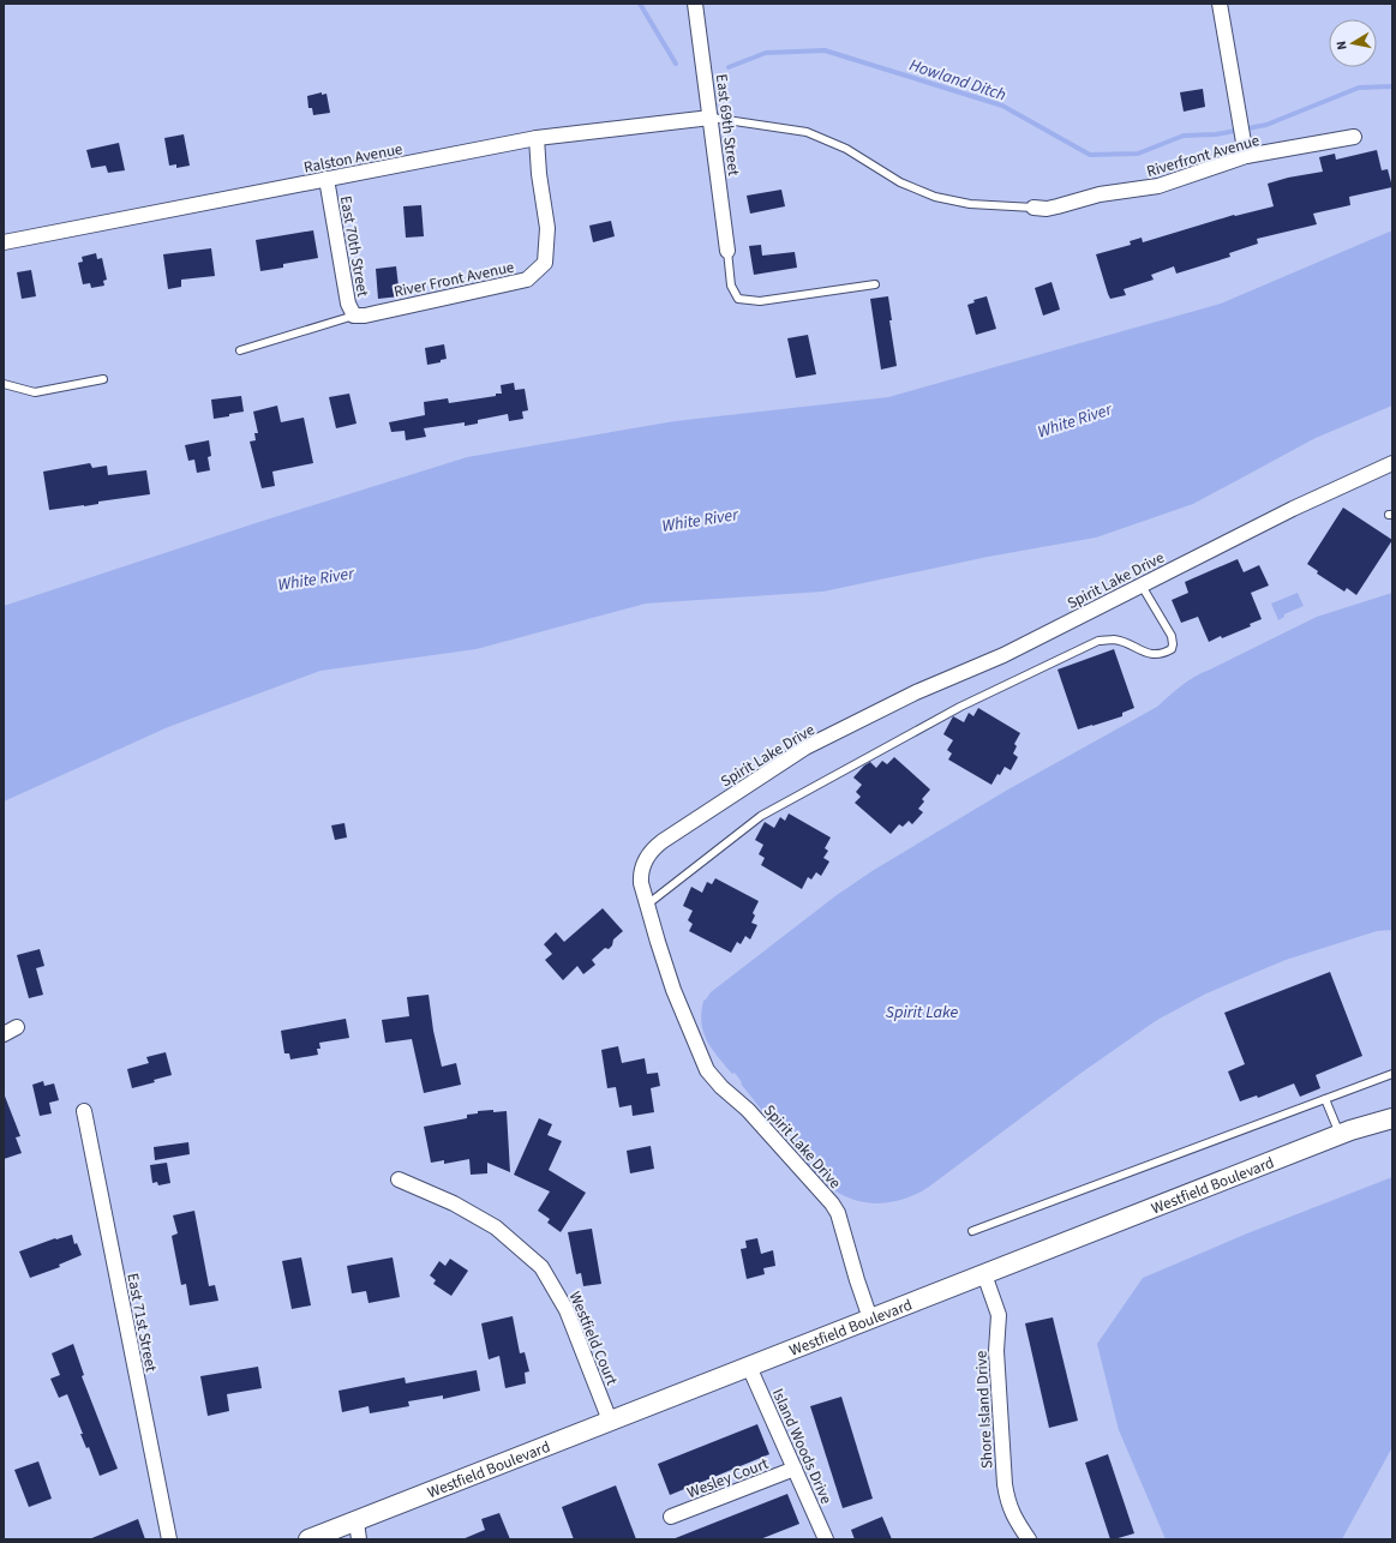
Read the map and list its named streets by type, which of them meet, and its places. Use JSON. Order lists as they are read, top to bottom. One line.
{"streets":{"street":["East 69th Street","Riverfront Avenue","Ralston Avenue","East 70th Street","River Front Avenue","Spirit Lake Drive","Westfield Boulevard","East 71st Street","Westfield Court","Shore Island Drive","Island Woods Drive","Wesley Court"]},"crossings":[["East 69th Street","Ralston Avenue"],["Ralston Avenue","East 70th Street"],["Ralston Avenue","River Front Avenue"],["East 70th Street","River Front Avenue"],["Spirit Lake Drive","Westfield Boulevard"],["Westfield Boulevard","Westfield Court"],["Westfield Boulevard","Shore Island Drive"],["Westfield Boulevard","Island Woods Drive"],["Island Woods Drive","Wesley Court"]],"water":["Howland Ditch","White River","Spirit Lake"],"north":"left"}
